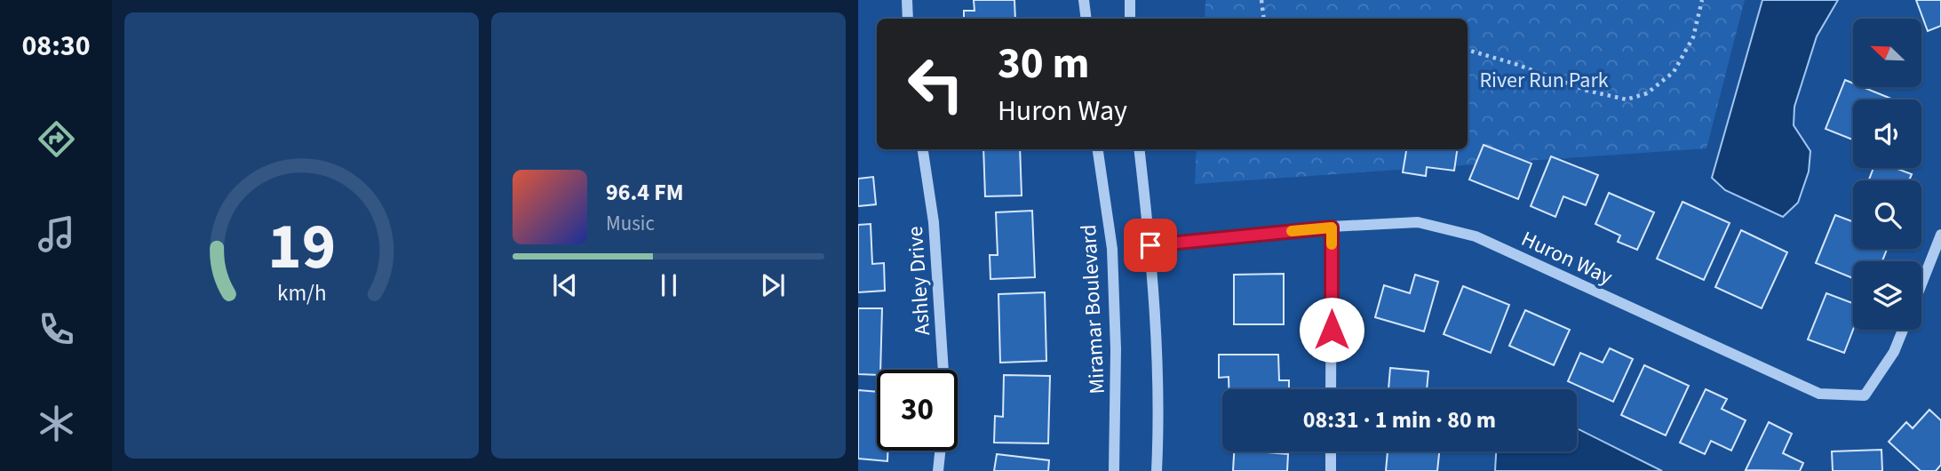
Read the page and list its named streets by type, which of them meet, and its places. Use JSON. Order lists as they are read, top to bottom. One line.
{"streets":{"street":["Huron Way","Ashley Drive","Miramar Boulevard"]},"parks":["River Run Park"],"north":"top left","page":{"tabs":"08:30","turn":["30 m","Huron Way"],"song":["96.4 FM","Music"],"limit":"30","trip":"08:31 · 1 min · 80 m","gauge":["19","km/h"]}}
